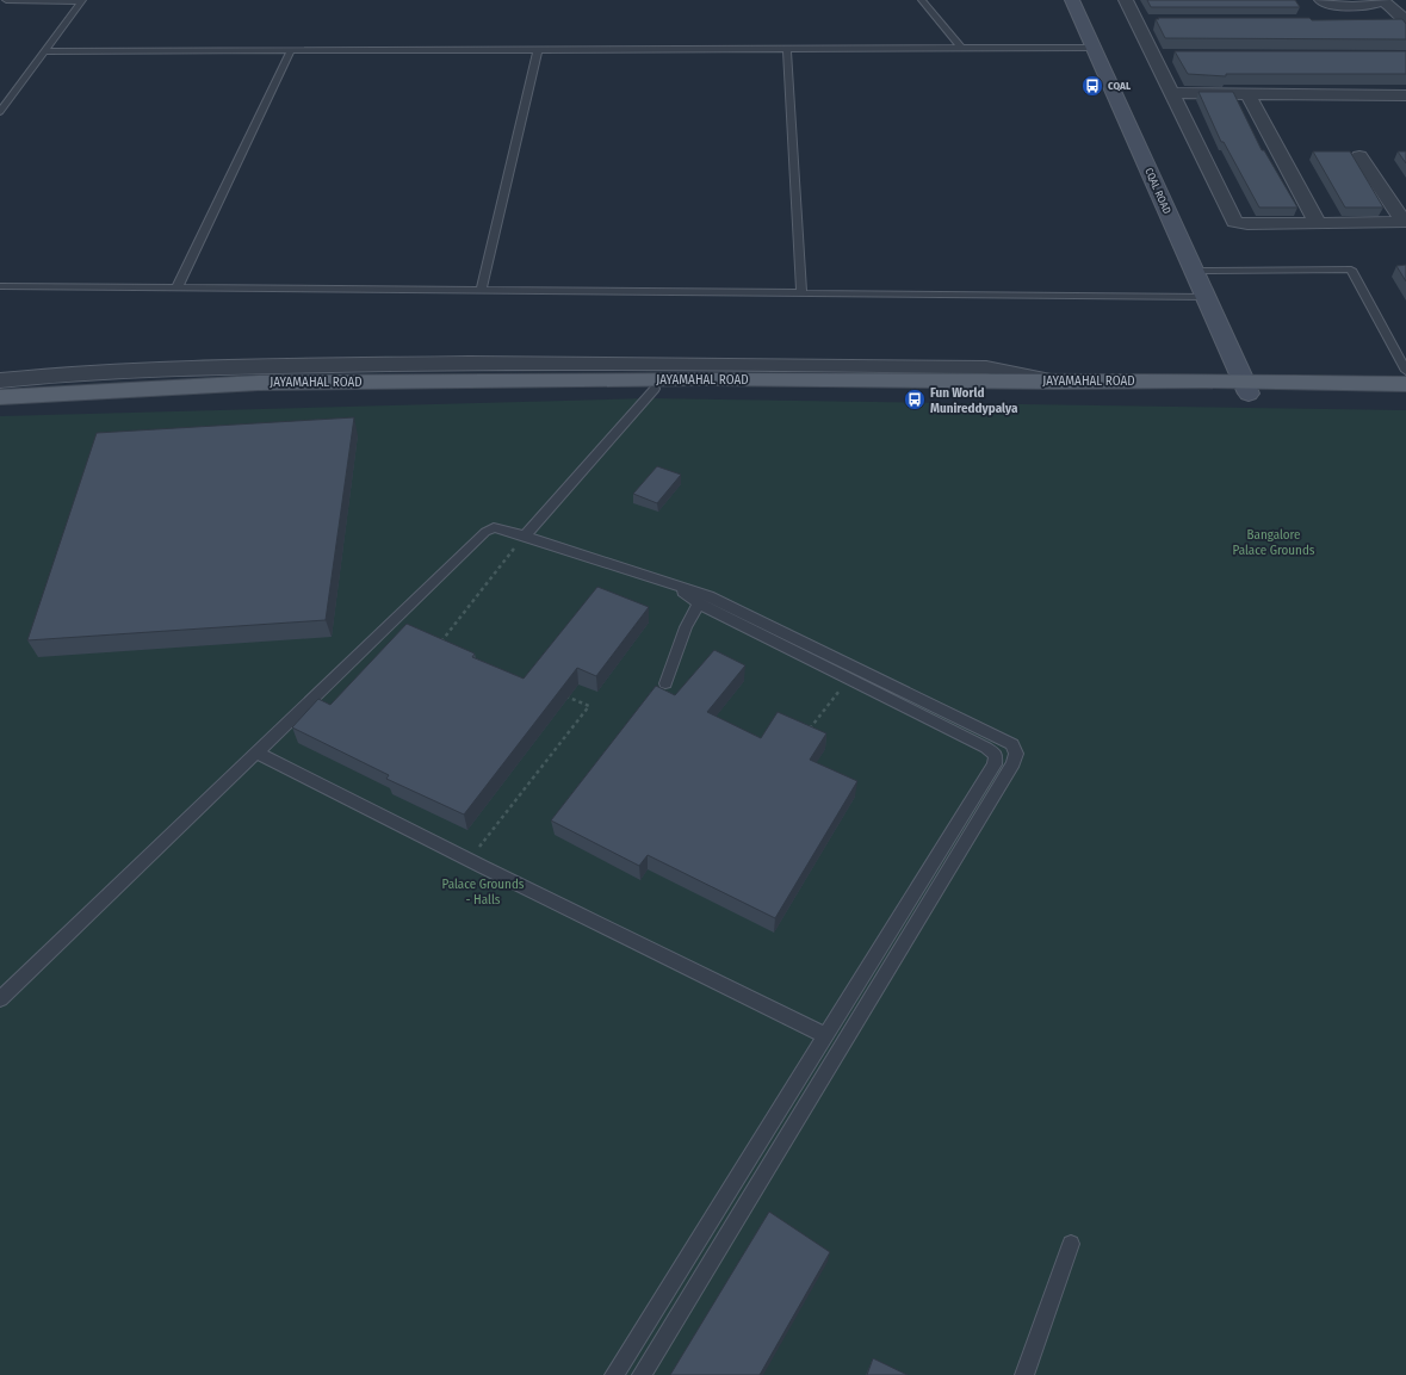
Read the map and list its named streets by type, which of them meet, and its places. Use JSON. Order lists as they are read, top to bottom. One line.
{"streets":{"main road":["CQAL ROAD","JAYAMAHAL ROAD"]},"crossings":[["CQAL ROAD","JAYAMAHAL ROAD"]],"parks":["Bangalore Palace Grounds","Palace Grounds - Halls"],"places":{"bus stop":["CQAL","Fun World Munireddypalya"]}}
